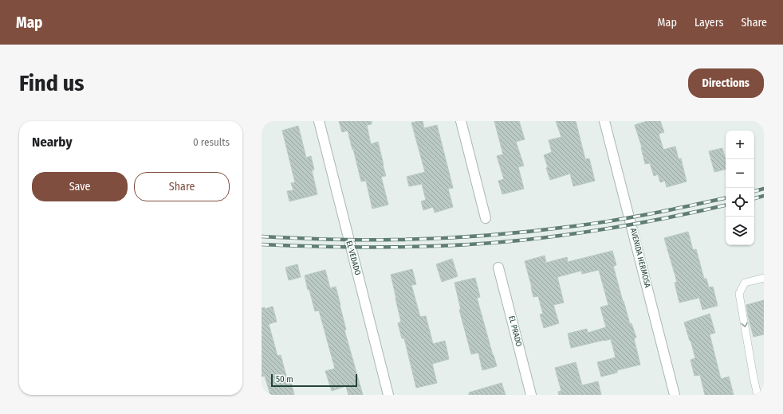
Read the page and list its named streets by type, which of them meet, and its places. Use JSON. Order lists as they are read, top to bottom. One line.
{"streets":{"street":["EL VEDADO","AVENIDA HERMOSA","EL PRADO"]},"scale_bar":"50 m","page":{"header":"Map","nav":["Map","Layers","Share"],"buttons":["Directions",["Save","Share"]],"title":"Find us","heading":["Nearby","0 results"],"map_buttons":["+","−"],"scale":"50 m"}}
